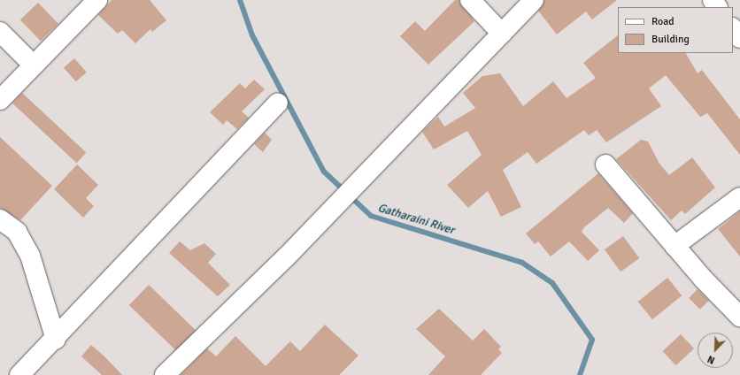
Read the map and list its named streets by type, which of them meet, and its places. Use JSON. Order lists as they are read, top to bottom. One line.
{"water":["Gatharaini River"],"legend":["Road","Building"],"north":"bottom left"}
